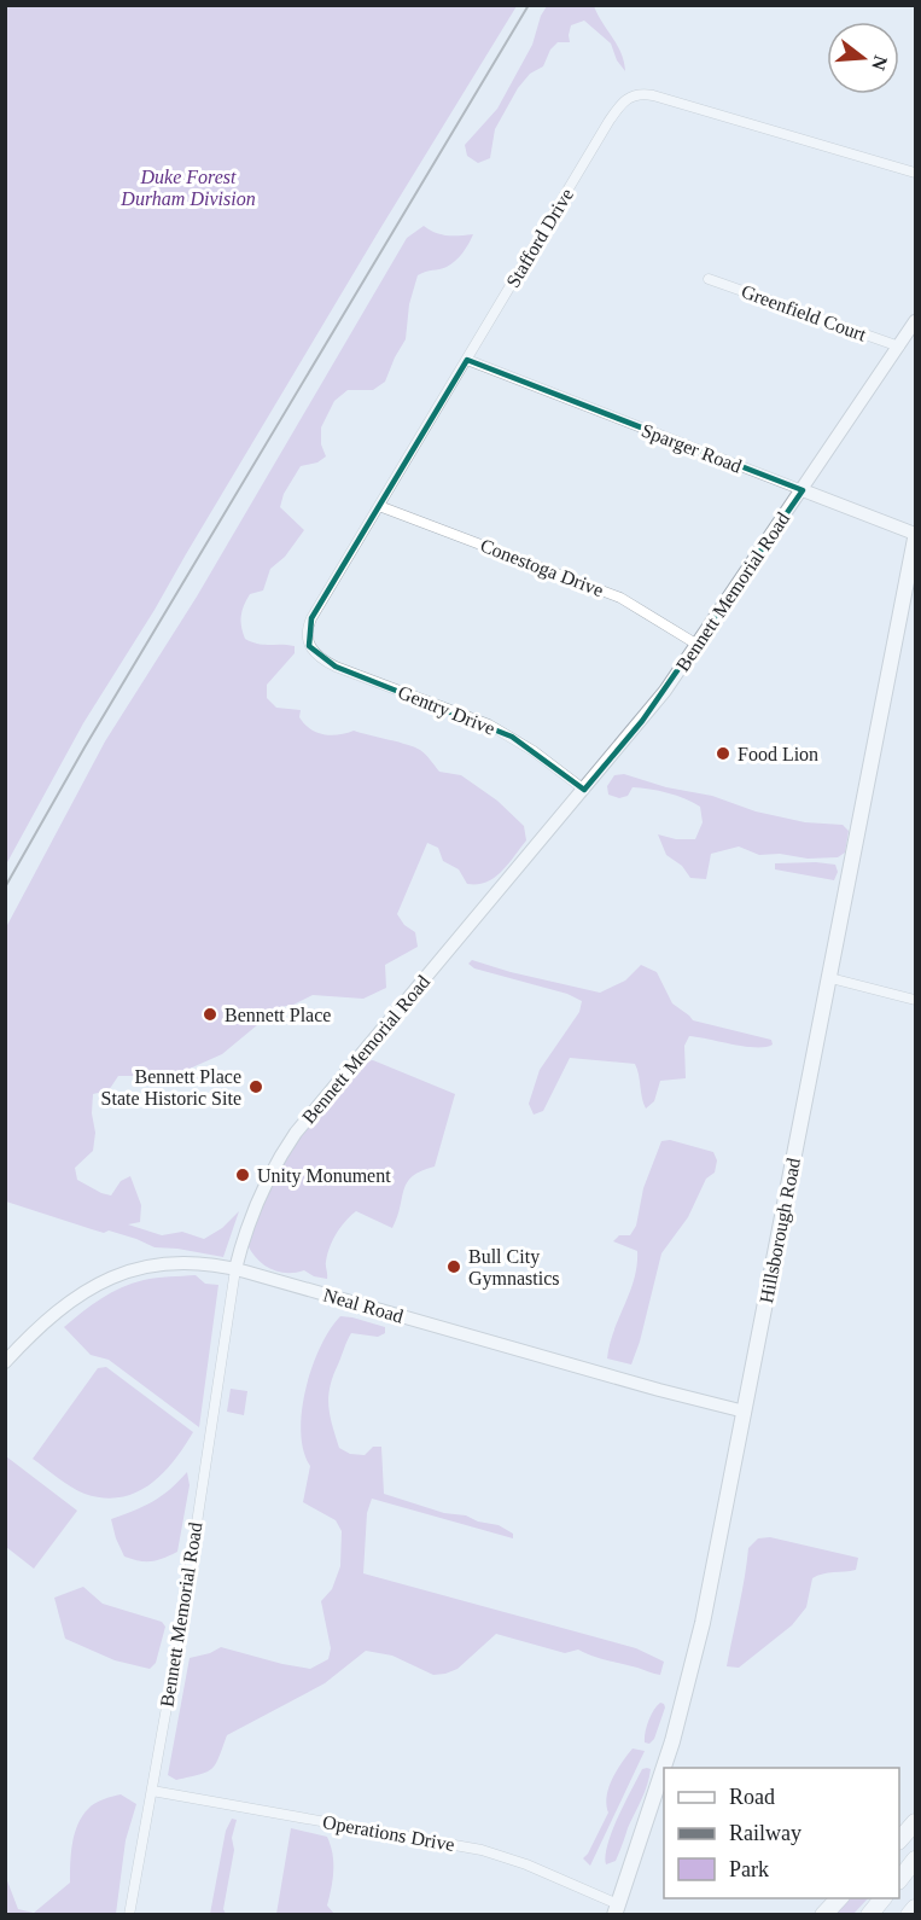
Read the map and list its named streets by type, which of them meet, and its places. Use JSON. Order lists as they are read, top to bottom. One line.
{"streets":{"main road":["Hillsborough Road"],"street":["Stafford Drive","Greenfield Court","Sparger Road","Conestoga Drive","Bennett Memorial Road","Gentry Drive","Neal Road","Operations Drive"]},"crossings":[["Stafford Drive","Sparger Road"],["Stafford Drive","Conestoga Drive"],["Stafford Drive","Gentry Drive"],["Greenfield Court","Bennett Memorial Road"],["Sparger Road","Bennett Memorial Road"],["Sparger Road","Hillsborough Road"],["Conestoga Drive","Bennett Memorial Road"],["Bennett Memorial Road","Gentry Drive"],["Bennett Memorial Road","Neal Road"],["Bennett Memorial Road","Operations Drive"],["Hillsborough Road","Neal Road"],["Hillsborough Road","Operations Drive"]],"parks":["Duke Forest Durham Division"],"places":["Food Lion","Bennett Place","Bennett Place State Historic Site","Unity Monument","Bull City Gymnastics"],"legend":["Road","Railway","Park"],"north":"right"}
